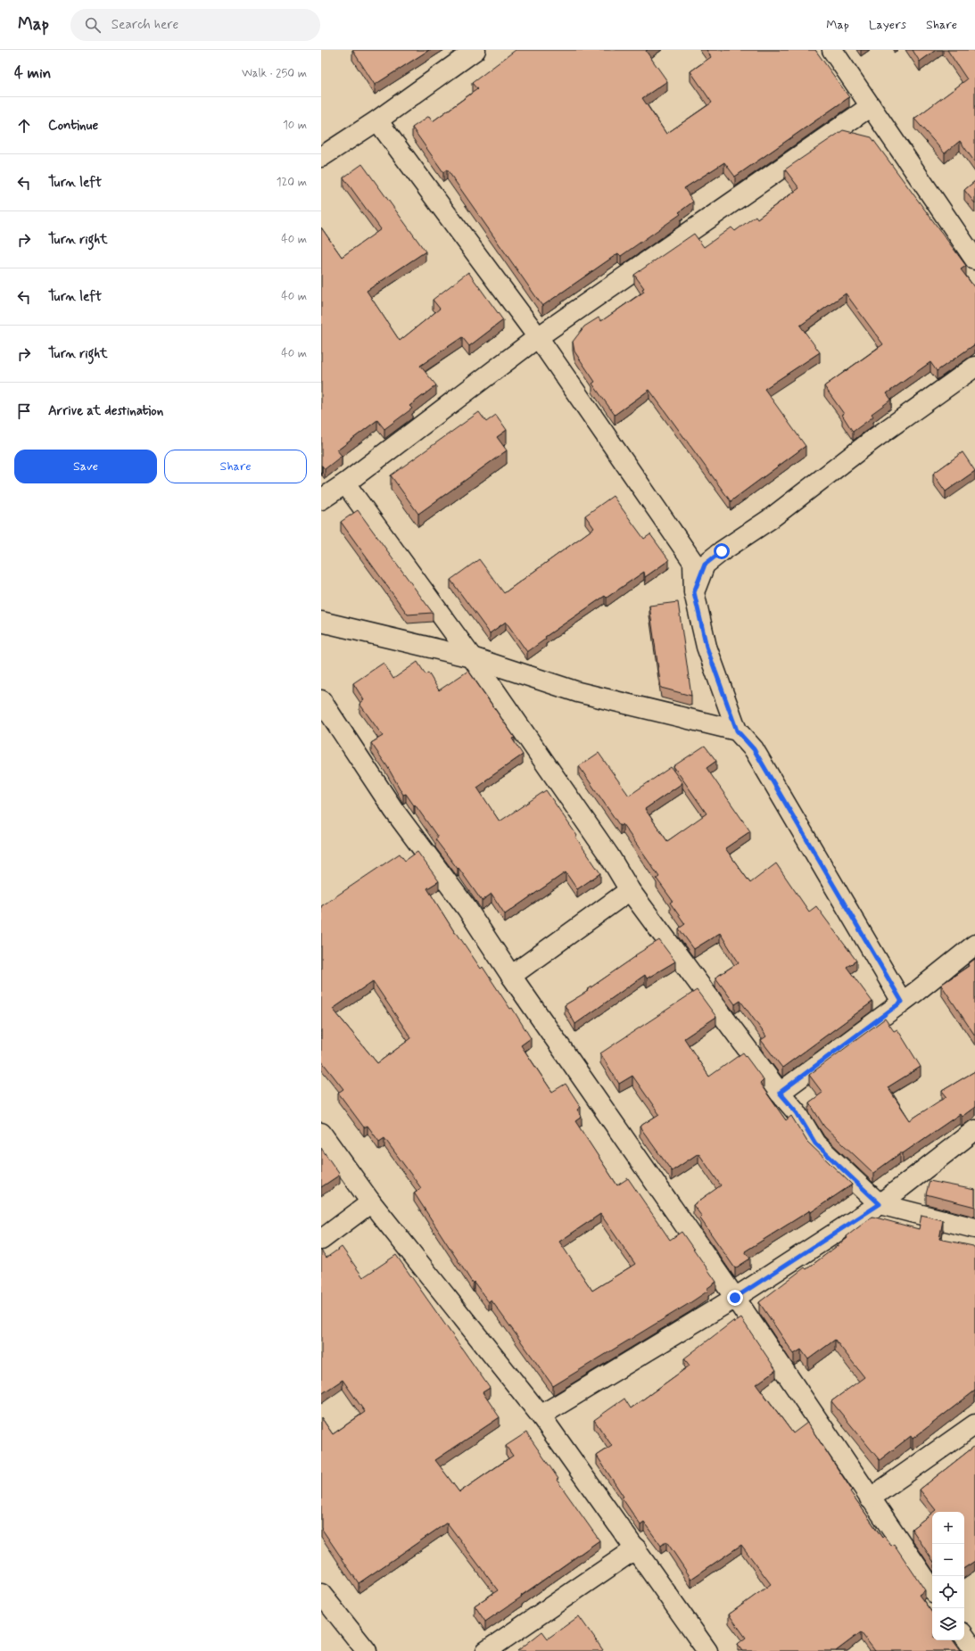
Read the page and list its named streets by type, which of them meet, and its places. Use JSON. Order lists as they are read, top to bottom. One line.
{"page":{"header":"Map","search":"Search here","nav":["Map","Layers","Share"],"heading":["4 min","Walk · 250 m"],"list":[["Continue","10 m"],["Turn left","120 m"],["Turn right","40 m"],["Turn left","40 m"],["Turn right","40 m"],"Arrive at destination"],"buttons":["Save","Share"],"map_buttons":["+","−"]}}
